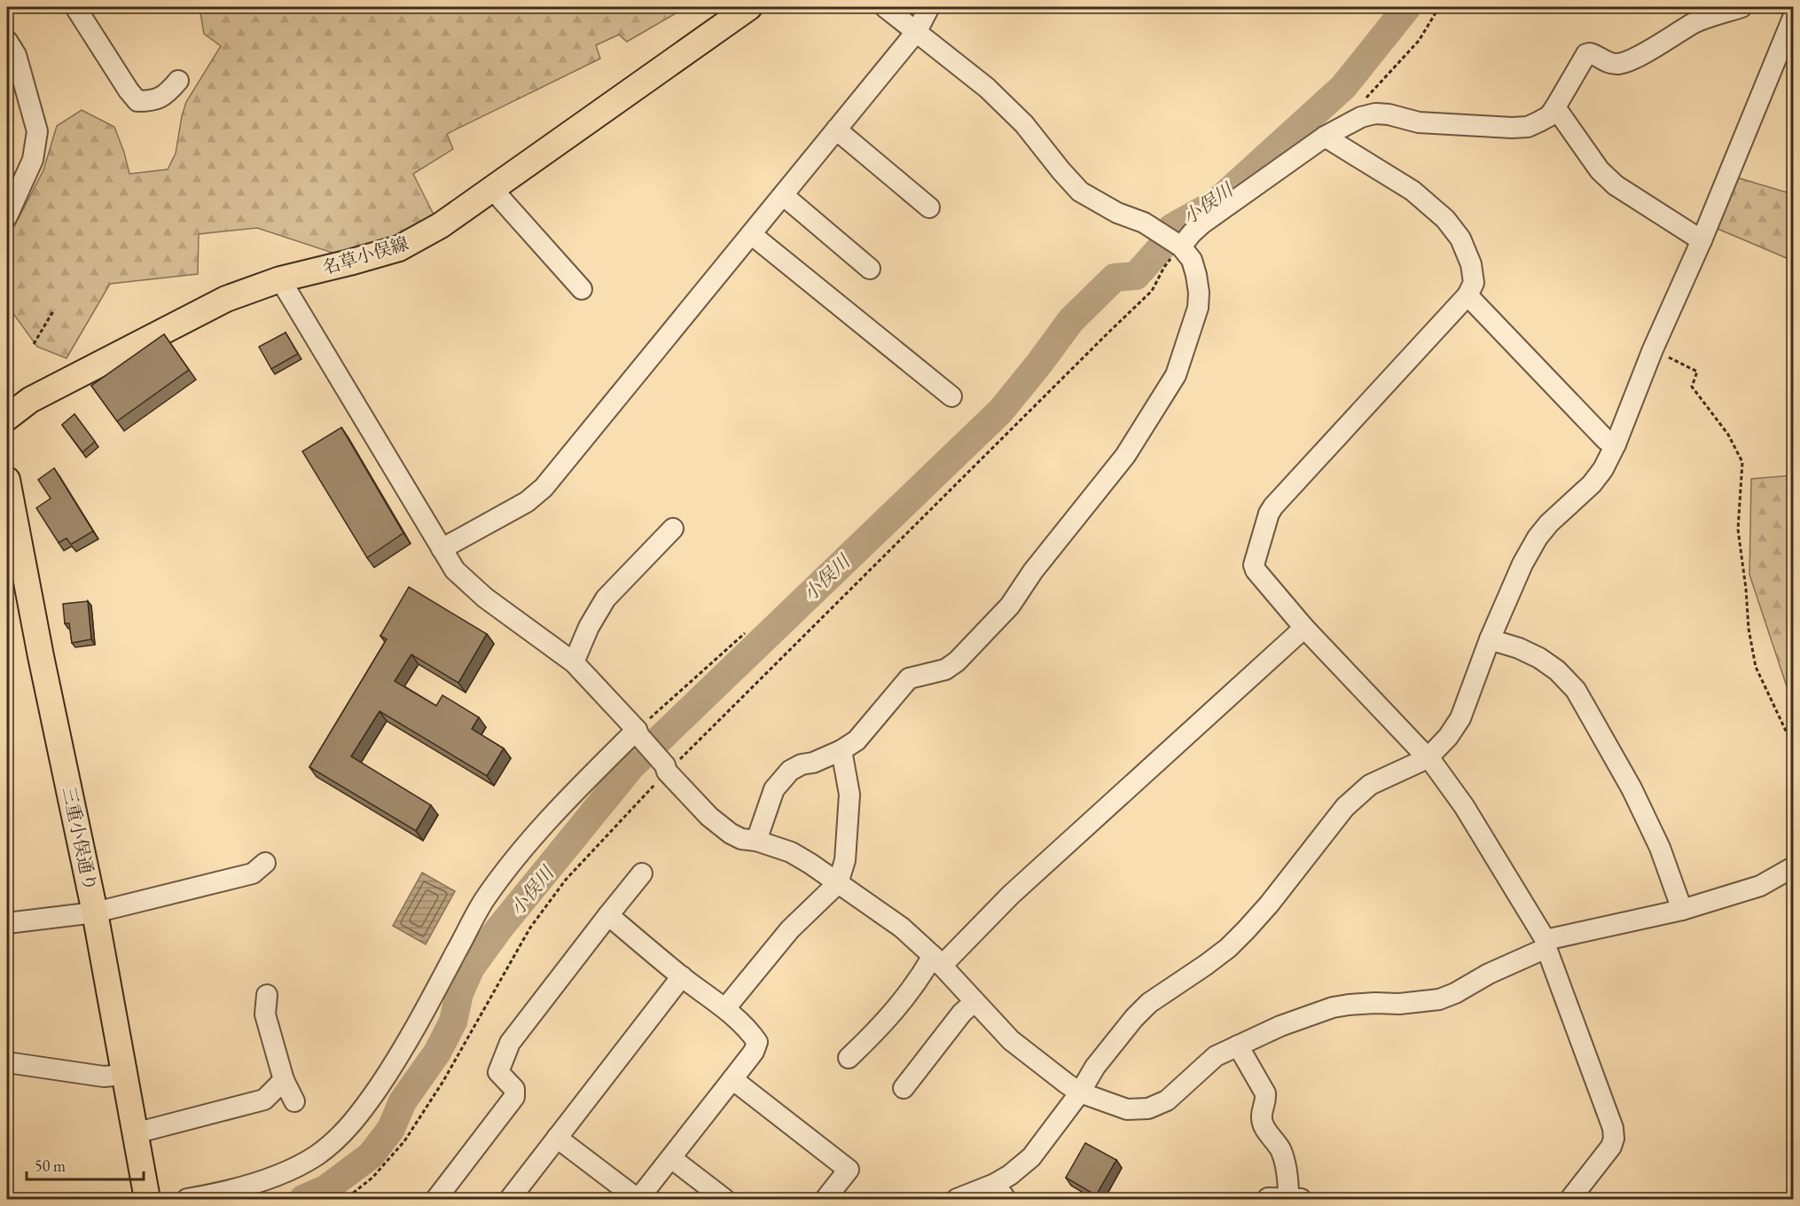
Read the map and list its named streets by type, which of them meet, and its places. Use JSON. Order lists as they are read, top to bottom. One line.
{"streets":{"main road":["名草小俣線","三重小俣通り"]},"water":["小俣川"],"scale_bar":"50 m"}
